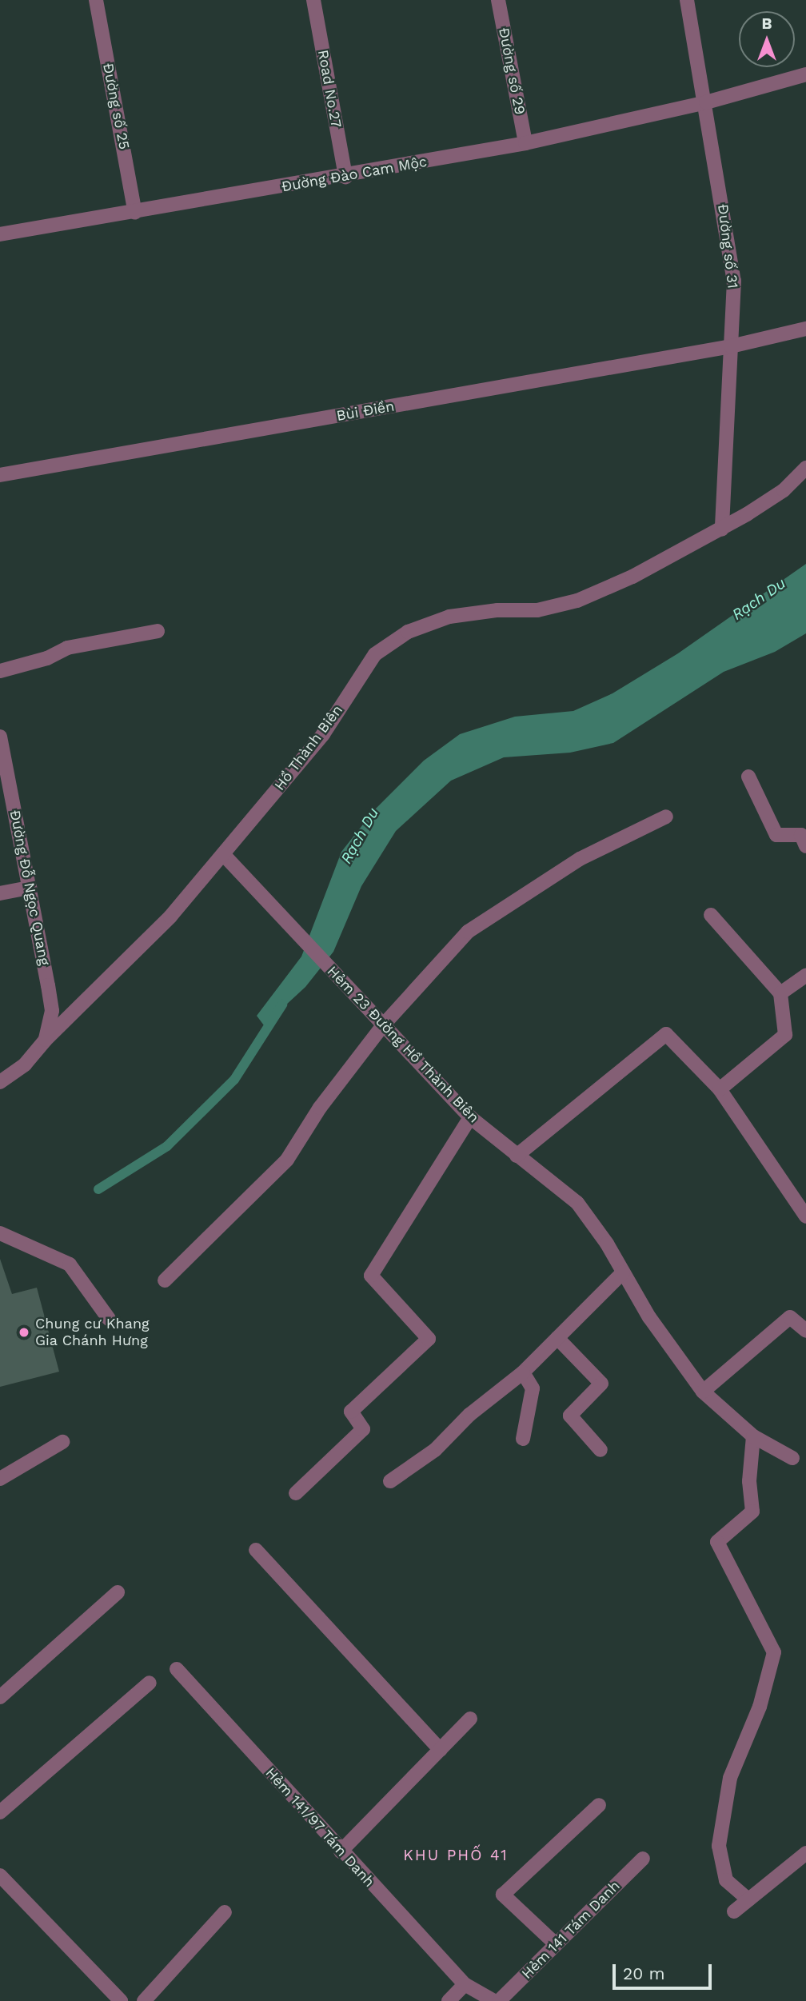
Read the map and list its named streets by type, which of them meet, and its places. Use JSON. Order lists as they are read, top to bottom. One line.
{"streets":{"street":["Đường số 29","Road No.27","Đường số 25","Đường Đào Cam Mộc","Đường số 31","Bùi Điền","Hồ Thành Biên","Đường Đỗ Ngọc Quang","Hẻm 23 Đường Hồ Thành Biên","Hẻm 141/97 Tám Danh","Hẻm 141 Tám Danh"]},"crossings":[["Đường số 29","Đường Đào Cam Mộc"],["Road No.27","Đường Đào Cam Mộc"],["Đường số 25","Đường Đào Cam Mộc"],["Đường Đào Cam Mộc","Đường số 31"],["Đường số 31","Bùi Điền"],["Đường số 31","Hồ Thành Biên"],["Hồ Thành Biên","Đường Đỗ Ngọc Quang"],["Hồ Thành Biên","Hẻm 23 Đường Hồ Thành Biên"]],"districts":["KHU PHỐ 41"],"water":["Rạch Du"],"places":["Chung cư Khang Gia Chánh Hưng"],"scale_bar":"20 m","north":"top"}
